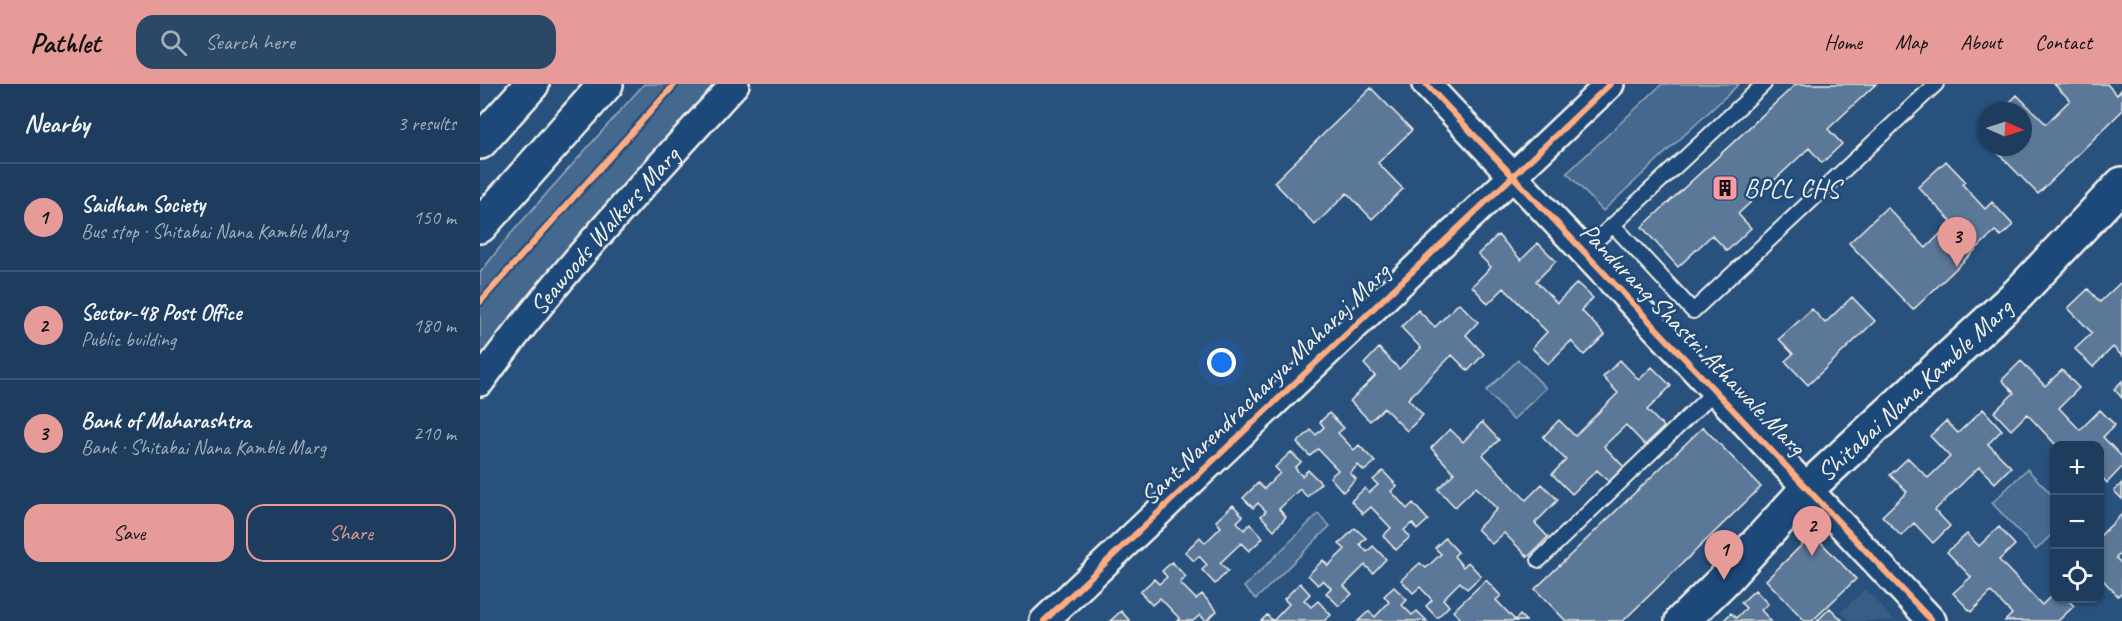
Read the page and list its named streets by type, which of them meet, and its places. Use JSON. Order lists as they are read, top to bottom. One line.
{"streets":{"street":["Seawoods Walkers Marg","Pandurang Shastri Athawale Marg","Sant Narendracharya Maharaj Marg","Shitabai Nana Kamble Marg"]},"crossings":[["Pandurang Shastri Athawale Marg","Sant Narendracharya Maharaj Marg"],["Pandurang Shastri Athawale Marg","Shitabai Nana Kamble Marg"]],"places":{"building":["BPCL CHS"]},"north":"right","page":{"header":"Pathlet","search":"Search here","nav":["Home","Map","About","Contact"],"heading":["Nearby","3 results"],"list":[{"mark":"1","name":"Saidham Society","note":"Bus stop · Shitabai Nana Kamble Marg","value":"150 m"},{"mark":"2","name":"Sector-48 Post Office","note":"Public building","value":"180 m"},{"mark":"3","name":"Bank of Maharashtra","note":"Bank · Shitabai Nana Kamble Marg","value":"210 m"}],"pins":["3","2","1"],"map_buttons":["+","−"],"buttons":["Save","Share"]}}
